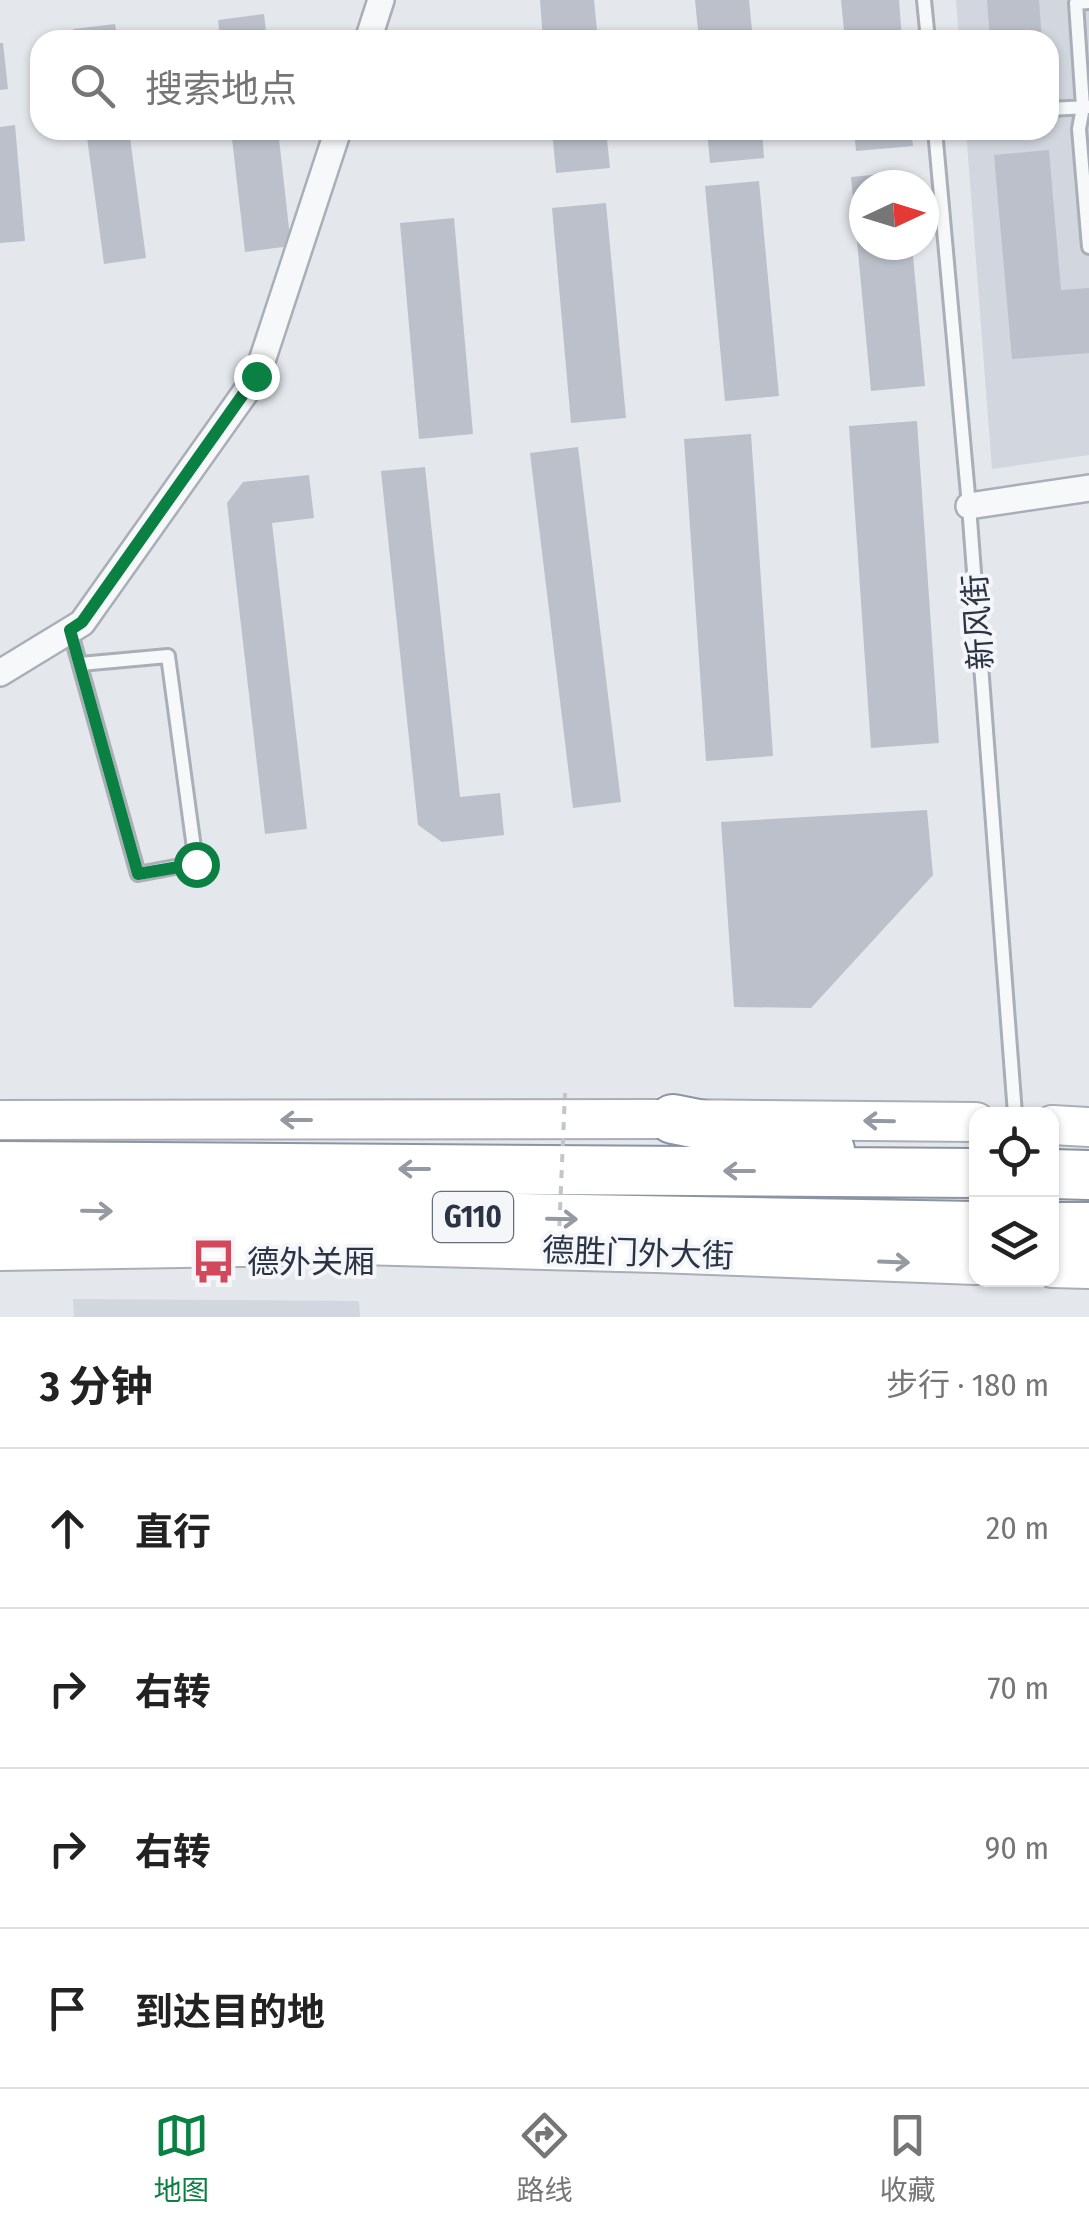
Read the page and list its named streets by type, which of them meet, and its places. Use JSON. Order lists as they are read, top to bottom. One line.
{"streets":{"highway":["G110","德胜门外大街"],"lane":["新风街"]},"places":{"bus stop":["德外关厢"]},"north":"right","page":{"search":"搜索地点","heading":["3 分钟","步行 · 180 m"],"list":[["直行","20 m"],["右转","70 m"],["右转","90 m"],"到达目的地"],"nav":["地图","路线","收藏"]}}
